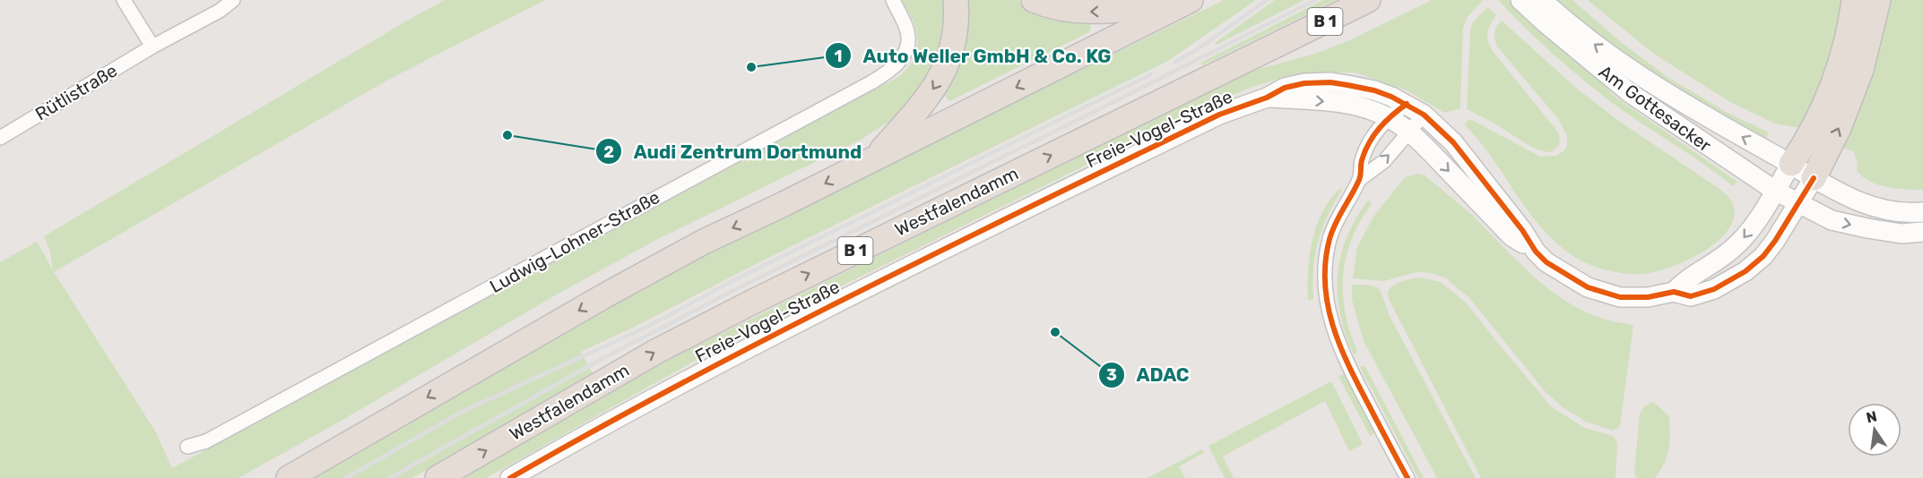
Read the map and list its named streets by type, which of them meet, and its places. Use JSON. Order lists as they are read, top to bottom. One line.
{"streets":{"highway":["B 1","Westfalendamm"],"street":["Rütlistraße","Am Gottesacker","Freie-Vogel-Straße","Ludwig-Lohner-Straße"]},"crossings":[["Am Gottesacker","Freie-Vogel-Straße"]],"places":["Auto Weller GmbH & Co. KG","Audi Zentrum Dortmund","ADAC"],"north":"top"}
